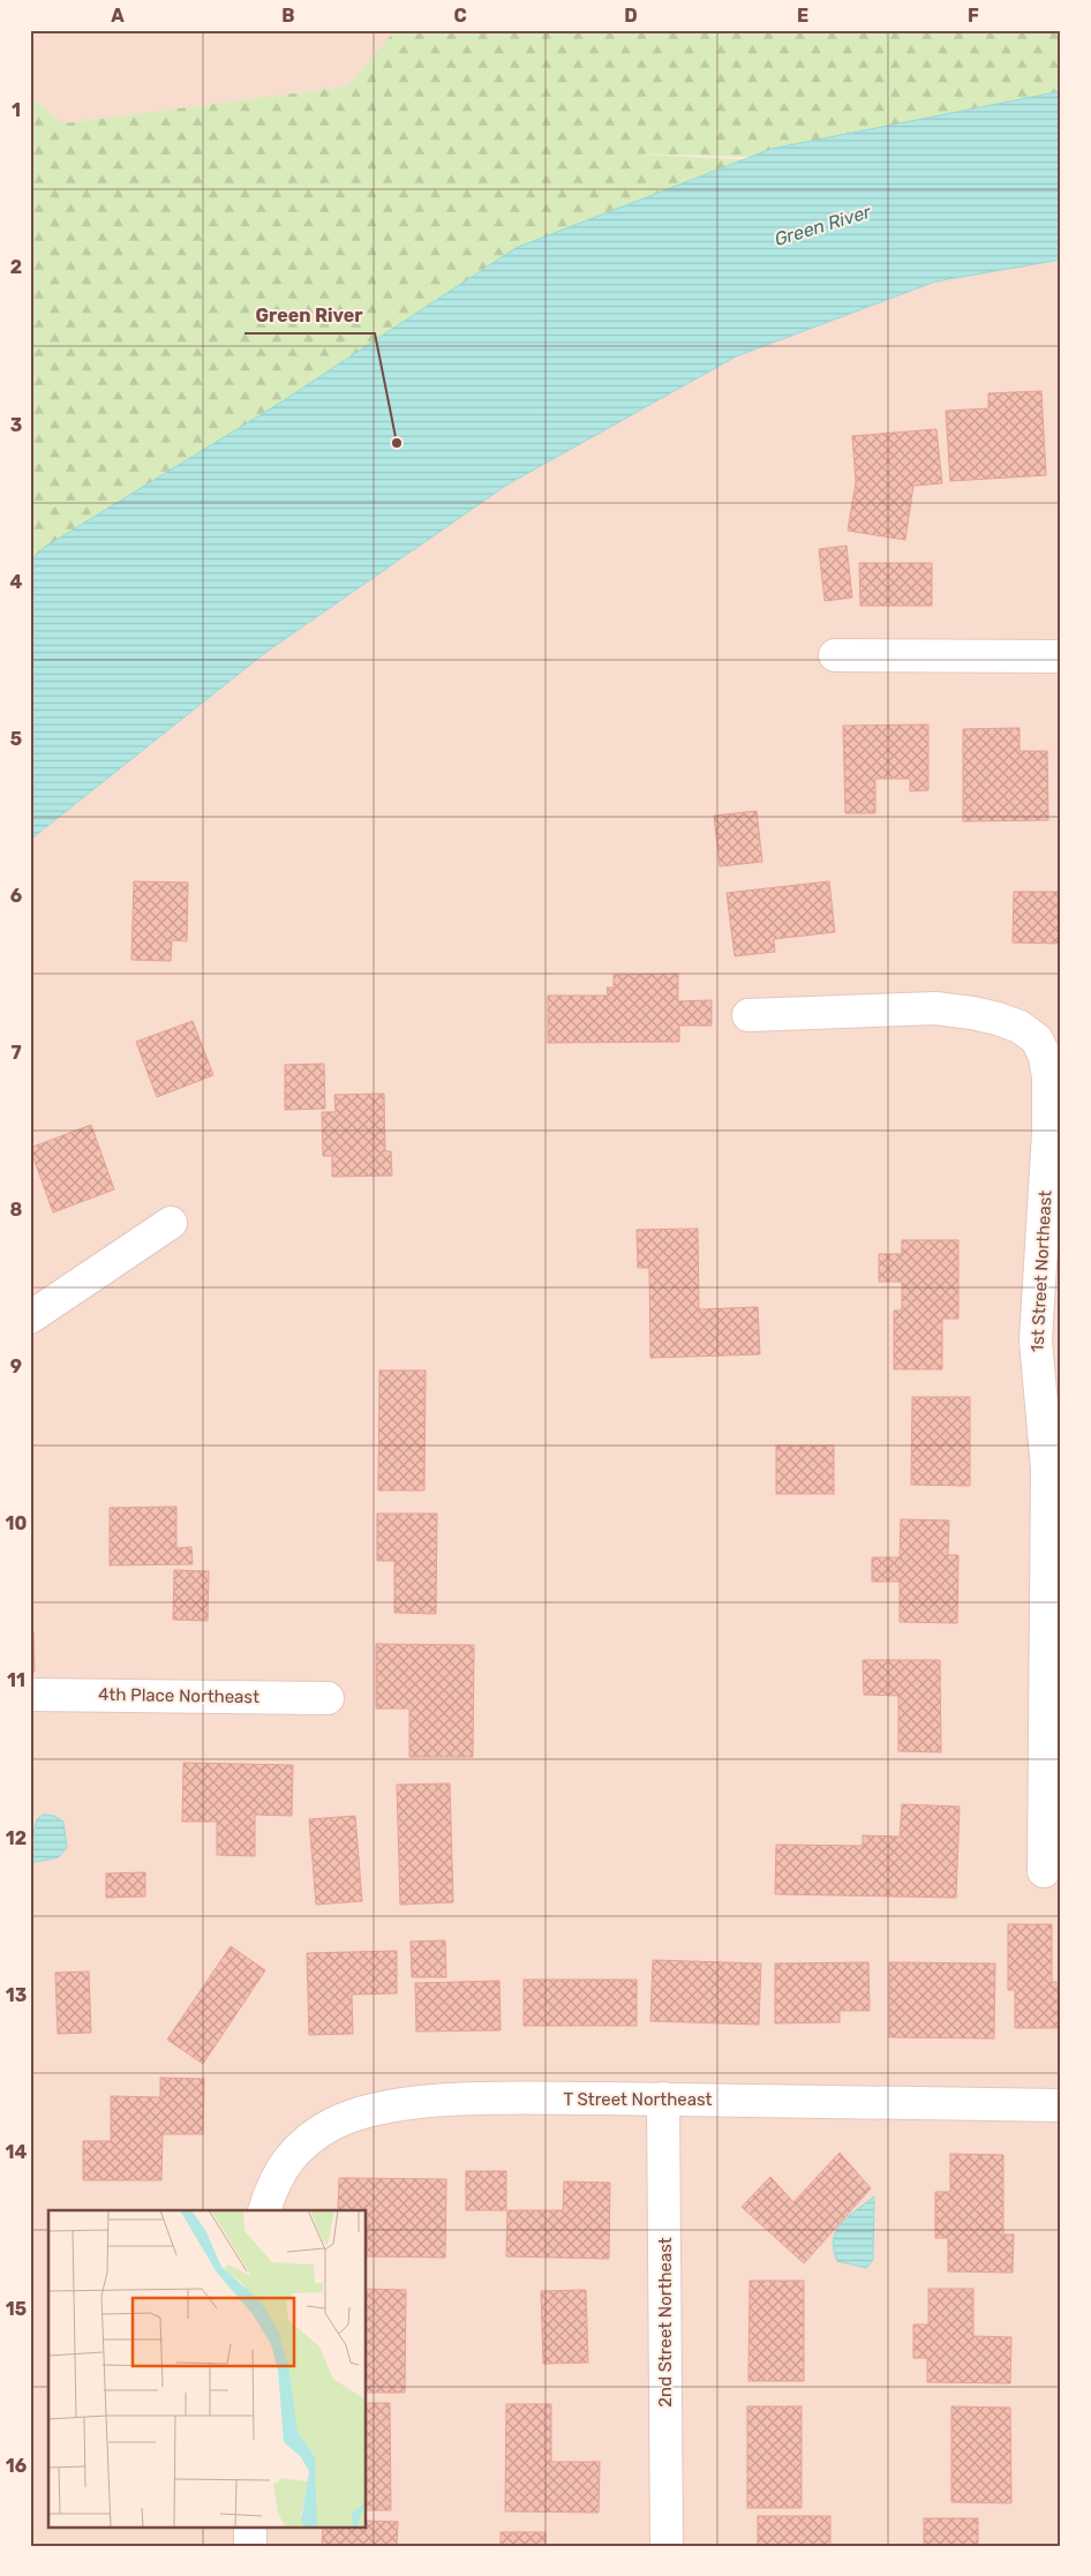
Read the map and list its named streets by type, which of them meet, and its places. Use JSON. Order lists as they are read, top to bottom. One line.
{"streets":{"street":["1st Street Northeast","4th Place Northeast","T Street Northeast","2nd Street Northeast"]},"crossings":[["T Street Northeast","2nd Street Northeast"]],"water":["Green River"],"places":["Green River"],"grid":{"columns":["A","B","C","D","E","F"],"rows":["1","2","3","4","5","6","7","8","9","10","11","12","13","14","15","16"]}}
